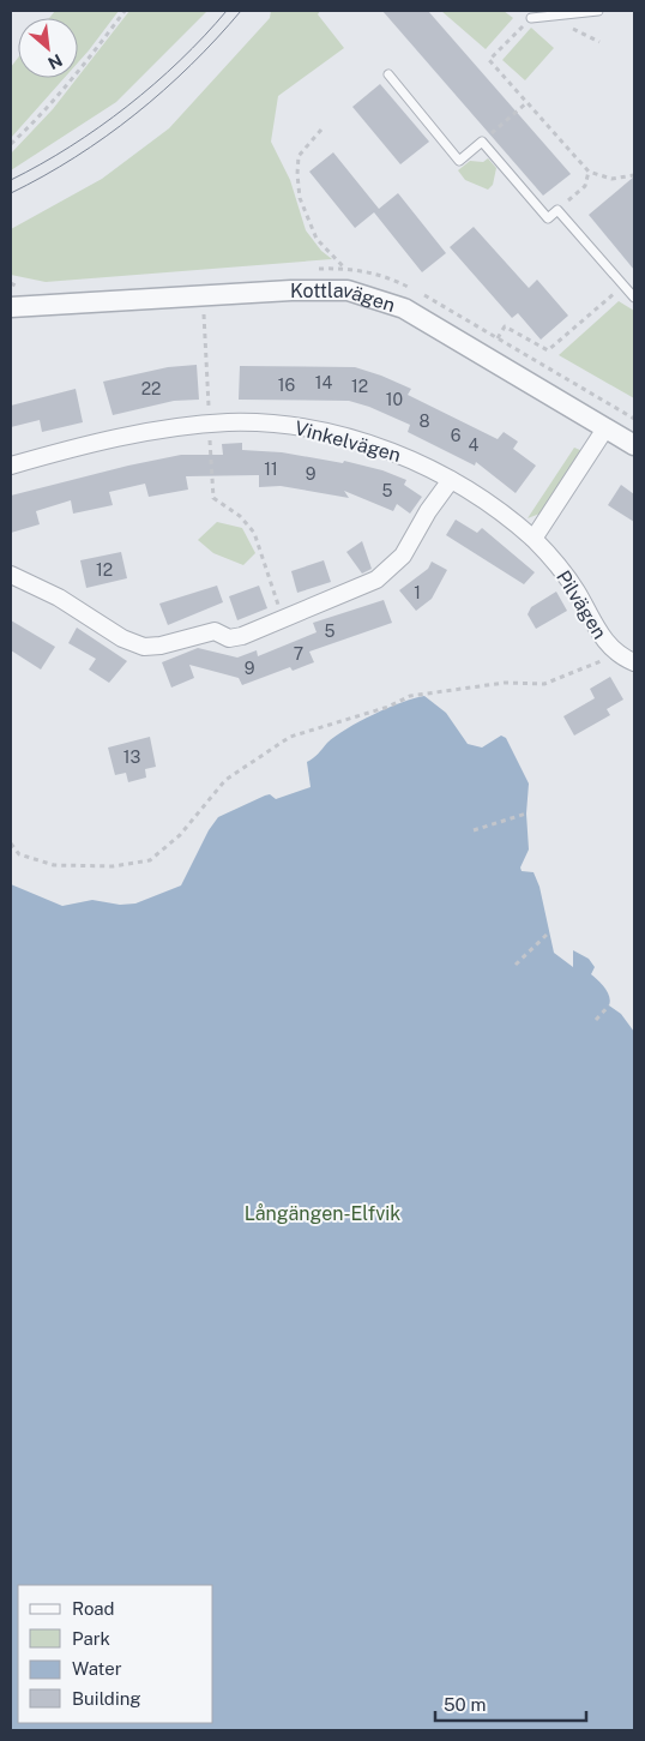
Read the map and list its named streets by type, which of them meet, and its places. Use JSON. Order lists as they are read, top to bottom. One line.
{"streets":{"street":["Kottlavägen","Vinkelvägen","Pilvägen"]},"crossings":[["Vinkelvägen","Pilvägen"]],"parks":["Långängen-Elfvik"],"house_numbers":["14","16","12","22","10","8","6","4","11","9","5","12","1","5","7","9","13"],"legend":["Road","Park","Water","Building"],"scale_bar":"50 m","north":"bottom right"}
